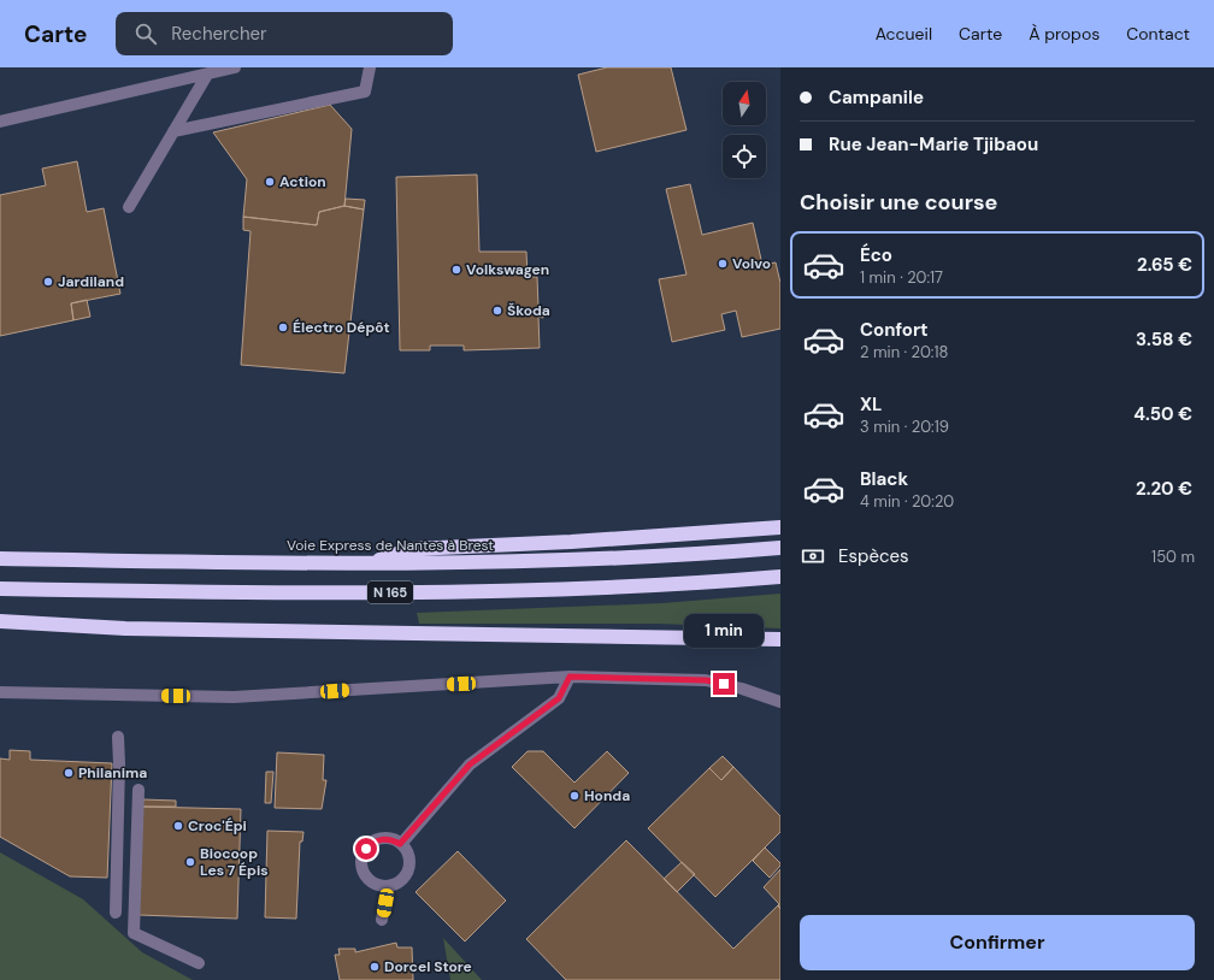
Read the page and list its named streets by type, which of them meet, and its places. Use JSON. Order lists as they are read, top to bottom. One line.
{"streets":{"highway":["Voie Express de Nantes à Brest","N 165"]},"crossings":[["Voie Express de Nantes à Brest","N 165"]],"places":["Action","Volvo","Volkswagen","Jardiland","Škoda","Électro Dépôt","Philanima","Honda","Croc'Épi","Biocoop Les 7 Épis","Dorcel Store"],"north":"top","page":{"header":"Carte","search":"Rechercher","nav":["Accueil","Carte","À propos","Contact"],"banner":["Campanile","Rue Jean-Marie Tjibaou"],"heading":"Choisir une course","list":[{"name":"Éco","note":"1 min · 20:17","value":"2.65 €"},{"name":"Confort","note":"2 min · 20:18","value":"3.58 €"},{"name":"XL","note":"3 min · 20:19","value":"4.50 €"},{"name":"Black","note":"4 min · 20:20","value":"2.20 €"}],"pay":["Espèces","150 m"],"bubble":"1 min","buttons":"Confirmer"}}
